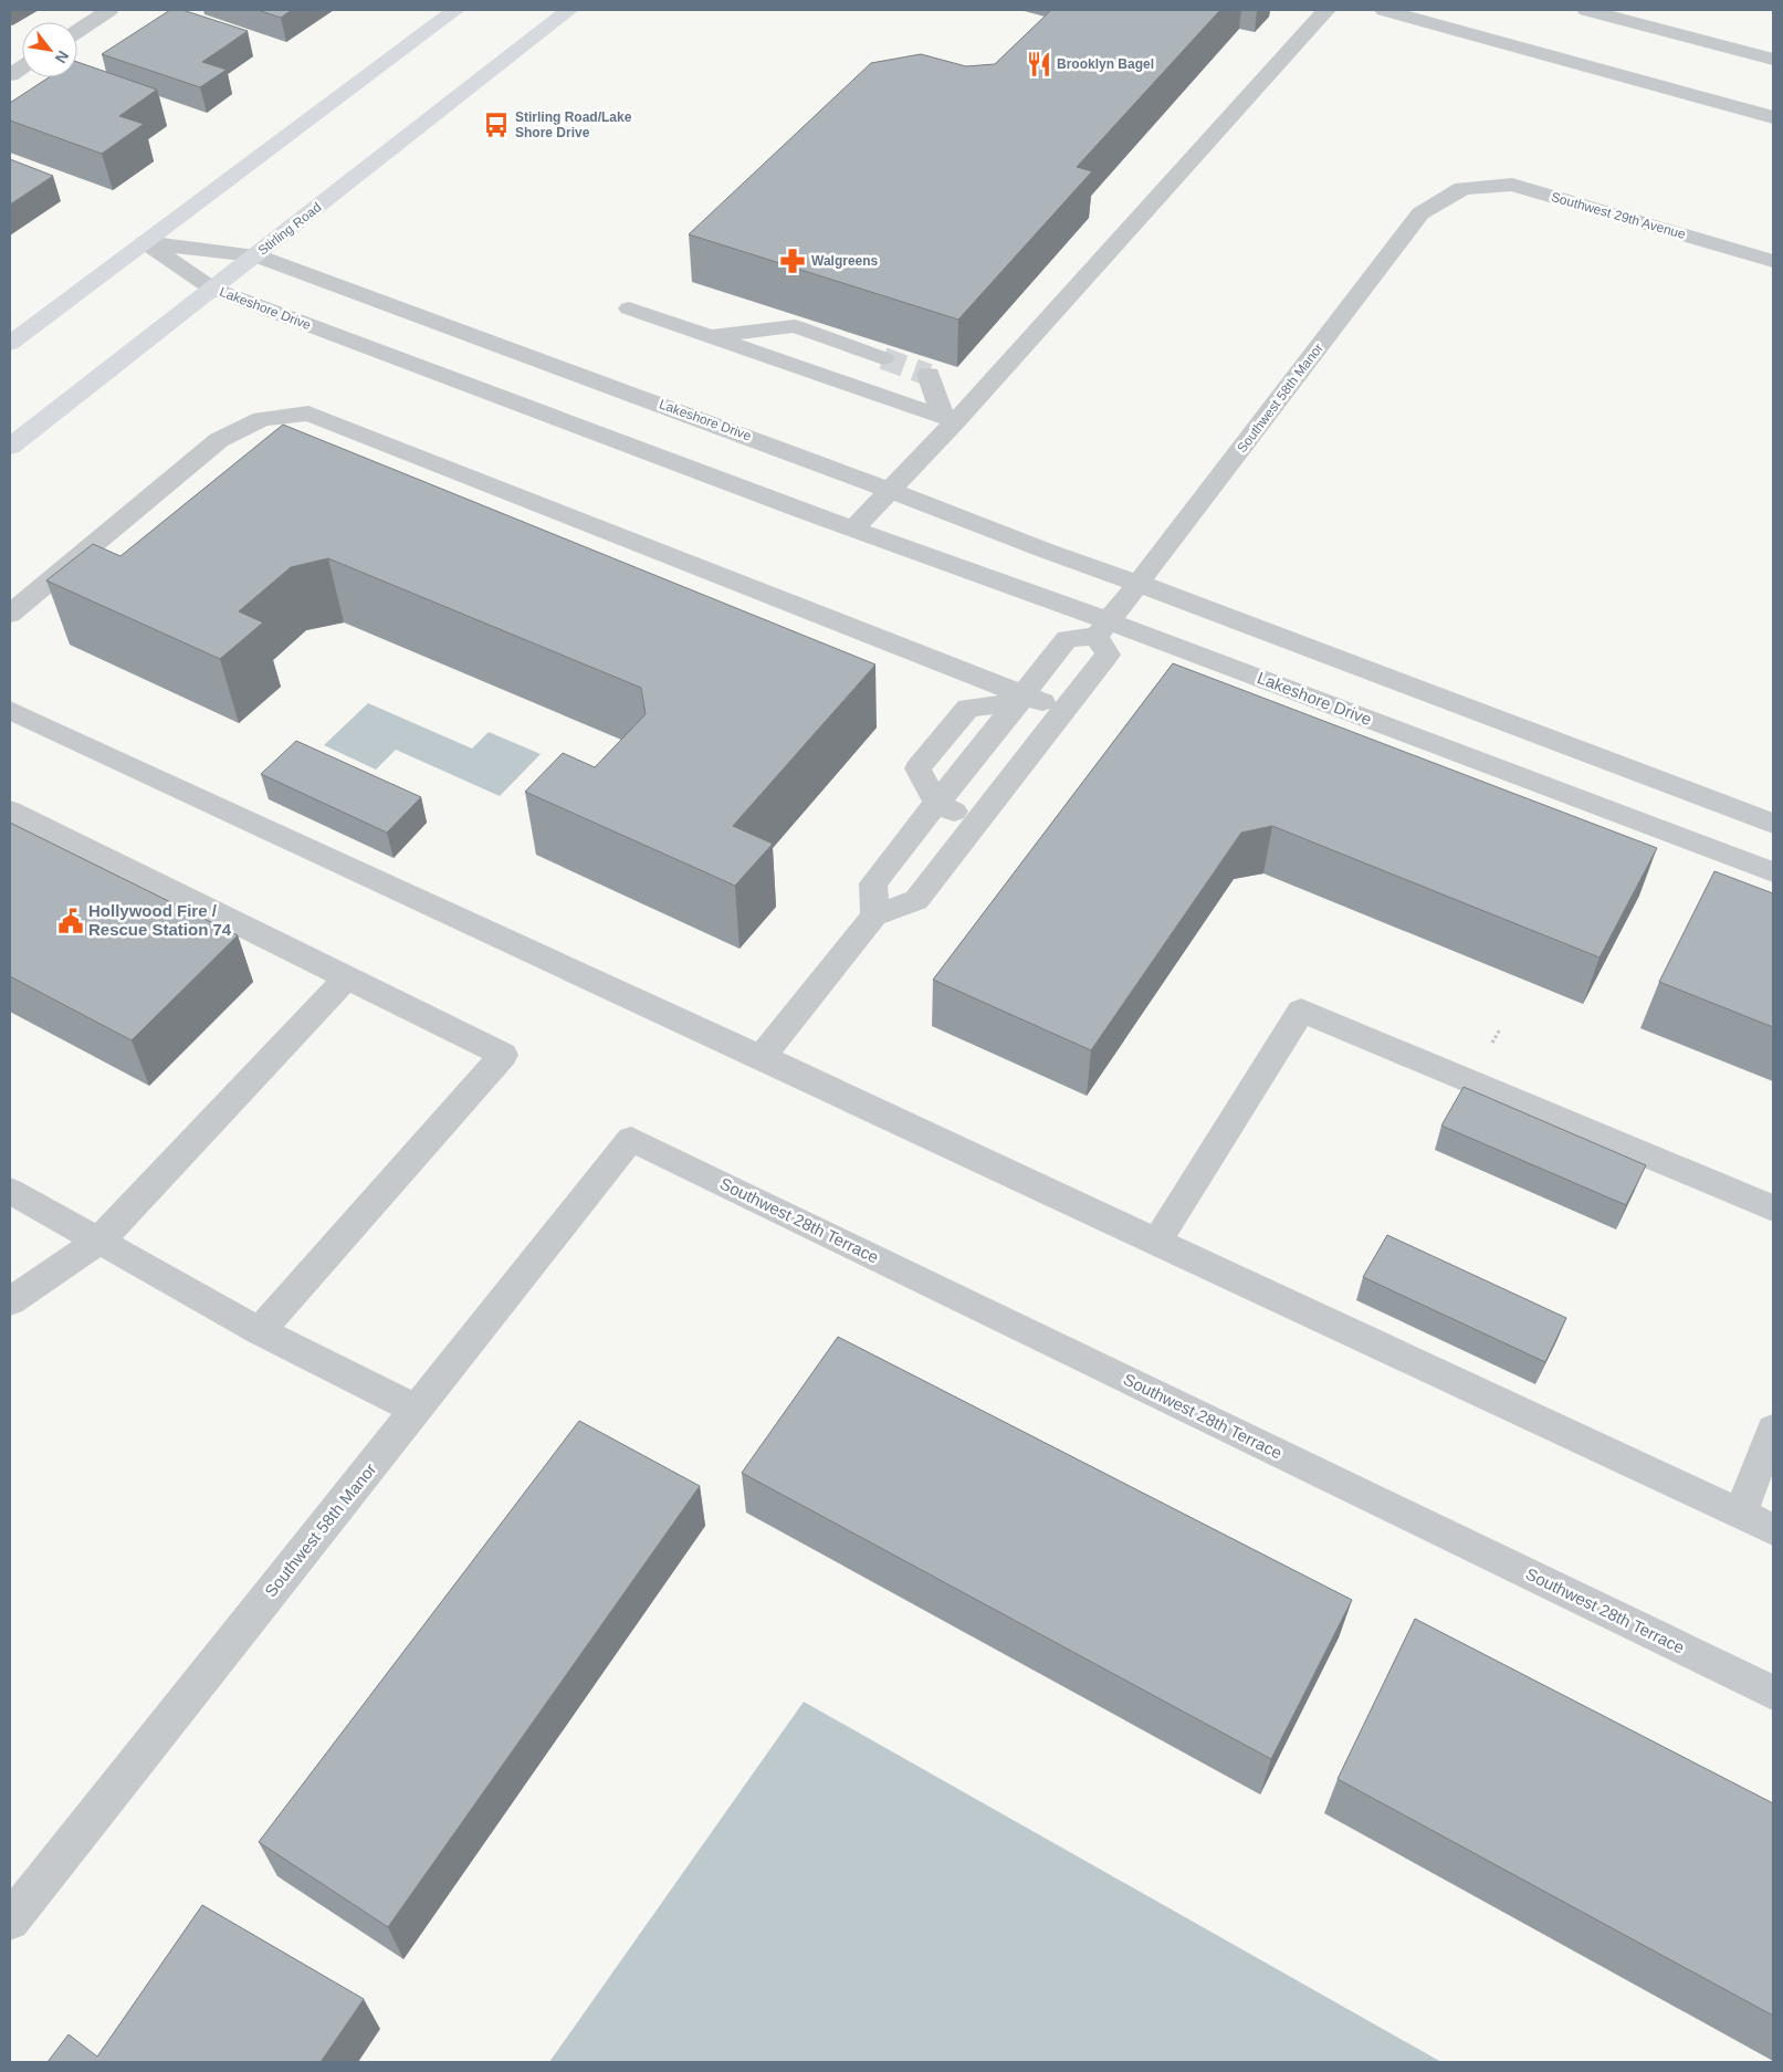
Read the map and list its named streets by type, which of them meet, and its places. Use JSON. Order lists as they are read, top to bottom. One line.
{"streets":{"main road":["Stirling Road"],"street":["Southwest 29th Avenue","Lakeshore Drive","Southwest 58th Manor","Southwest 28th Terrace"]},"crossings":[["Southwest 29th Avenue","Southwest 58th Manor"],["Stirling Road","Lakeshore Drive"],["Lakeshore Drive","Southwest 58th Manor"],["Southwest 58th Manor","Southwest 28th Terrace"]],"places":{"restaurant":["Brooklyn Bagel"],"bus stop":["Stirling Road/Lake Shore Drive"],"pharmacy":["Walgreens"],"public building":["Hollywood Fire / Rescue Station 74"]},"north":"bottom right"}
